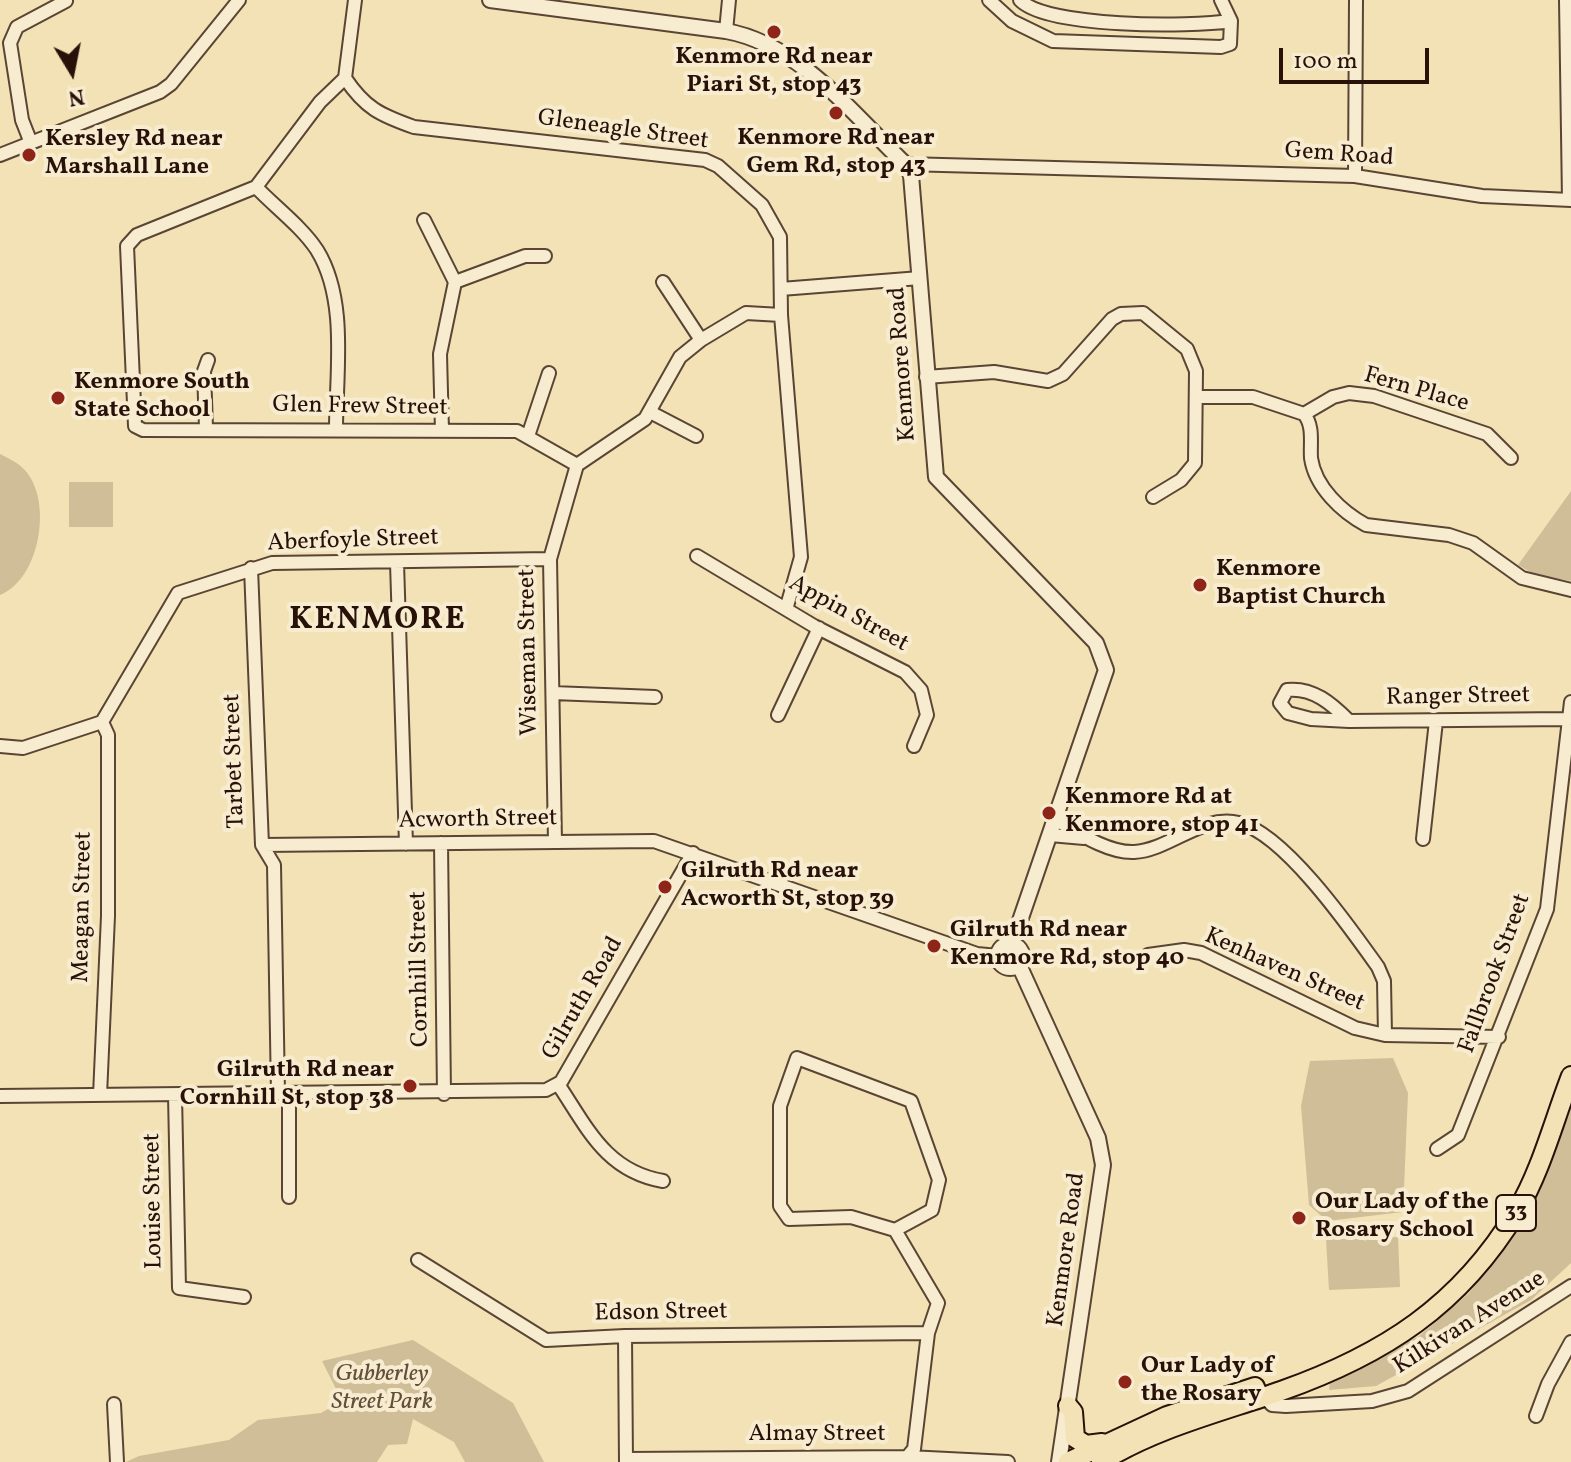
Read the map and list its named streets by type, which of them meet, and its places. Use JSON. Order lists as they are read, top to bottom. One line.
{"streets":{"main road":["33"],"street":["Gleneagle Street","Gem Road","Kenmore Road","Fern Place","Glen Frew Street","Aberfoyle Street","Appin Street","Wiseman Street","Ranger Street","Tarbet Street","Acworth Street","Meagan Street","Cornhill Street","Kenhaven Street","Fallbrook Street","Gilruth Road","Louise Street","Edson Street","Kilkivan Avenue","Almay Street"]},"crossings":[["Gleneagle Street","Appin Street"],["Gem Road","Kenmore Road"],["Glen Frew Street","Wiseman Street"],["Aberfoyle Street","Wiseman Street"],["Aberfoyle Street","Tarbet Street"],["Aberfoyle Street","Meagan Street"],["Wiseman Street","Acworth Street"],["Ranger Street","Fallbrook Street"],["Tarbet Street","Acworth Street"],["Tarbet Street","Gilruth Road"],["Acworth Street","Cornhill Street"],["Acworth Street","Gilruth Road"],["Meagan Street","Gilruth Road"],["Cornhill Street","Gilruth Road"],["Kenhaven Street","Fallbrook Street"],["Gilruth Road","Louise Street"],["33","Kilkivan Avenue"]],"districts":["KENMORE"],"parks":["Gubberley Street Park"],"places":["Kenmore Rd near Piari St, stop 43","Kenmore Rd near Gem Rd, stop 43","Kersley Rd near Marshall Lane","Kenmore South State School","Kenmore Baptist Church","Kenmore Rd at Kenmore, stop 41","Gilruth Rd near Acworth St, stop 39","Gilruth Rd near Kenmore Rd, stop 40","Gilruth Rd near Cornhill St, stop 38","Our Lady of the Rosary School","Our Lady of the Rosary"],"scale_bar":"100 m","north":"bottom"}
